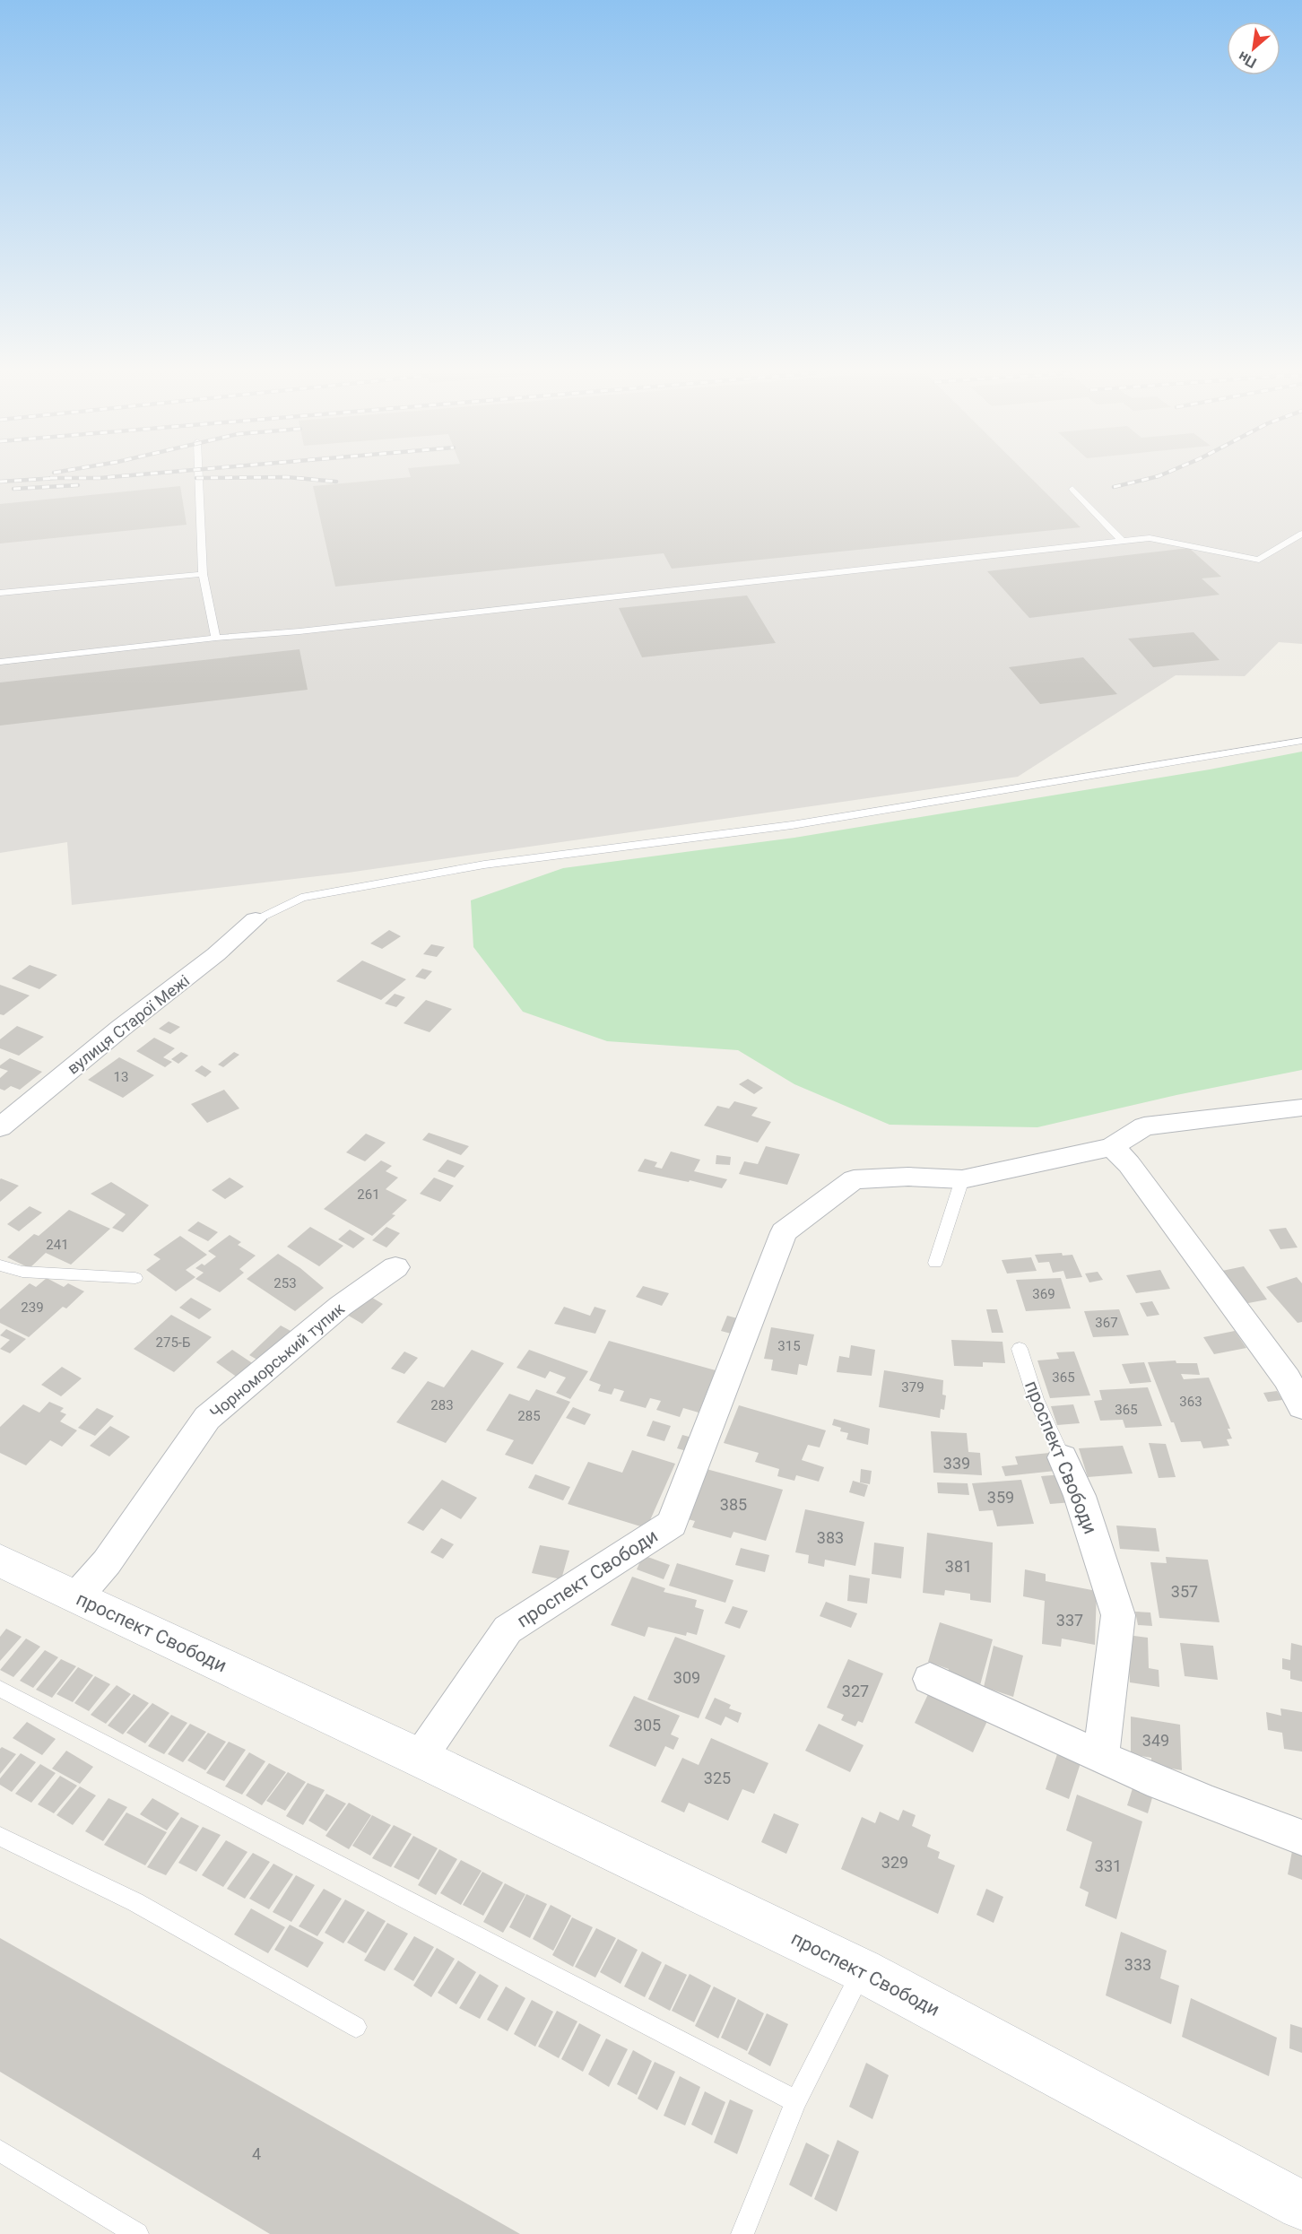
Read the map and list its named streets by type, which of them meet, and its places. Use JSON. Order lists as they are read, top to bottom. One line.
{"streets":{"main road":["проспект Свободи"],"street":["вулиця Старої Межі","Чорноморський тупик"]},"crossings":[["Чорноморський тупик","проспект Свободи"]],"house_numbers":["13","261","241","253","369","239","367","275-Б","315","365","379","363","283","365","285","339","359","385","383","381","357","337","309","327","305","349","325","329","331","333","4"],"north":"bottom left"}
